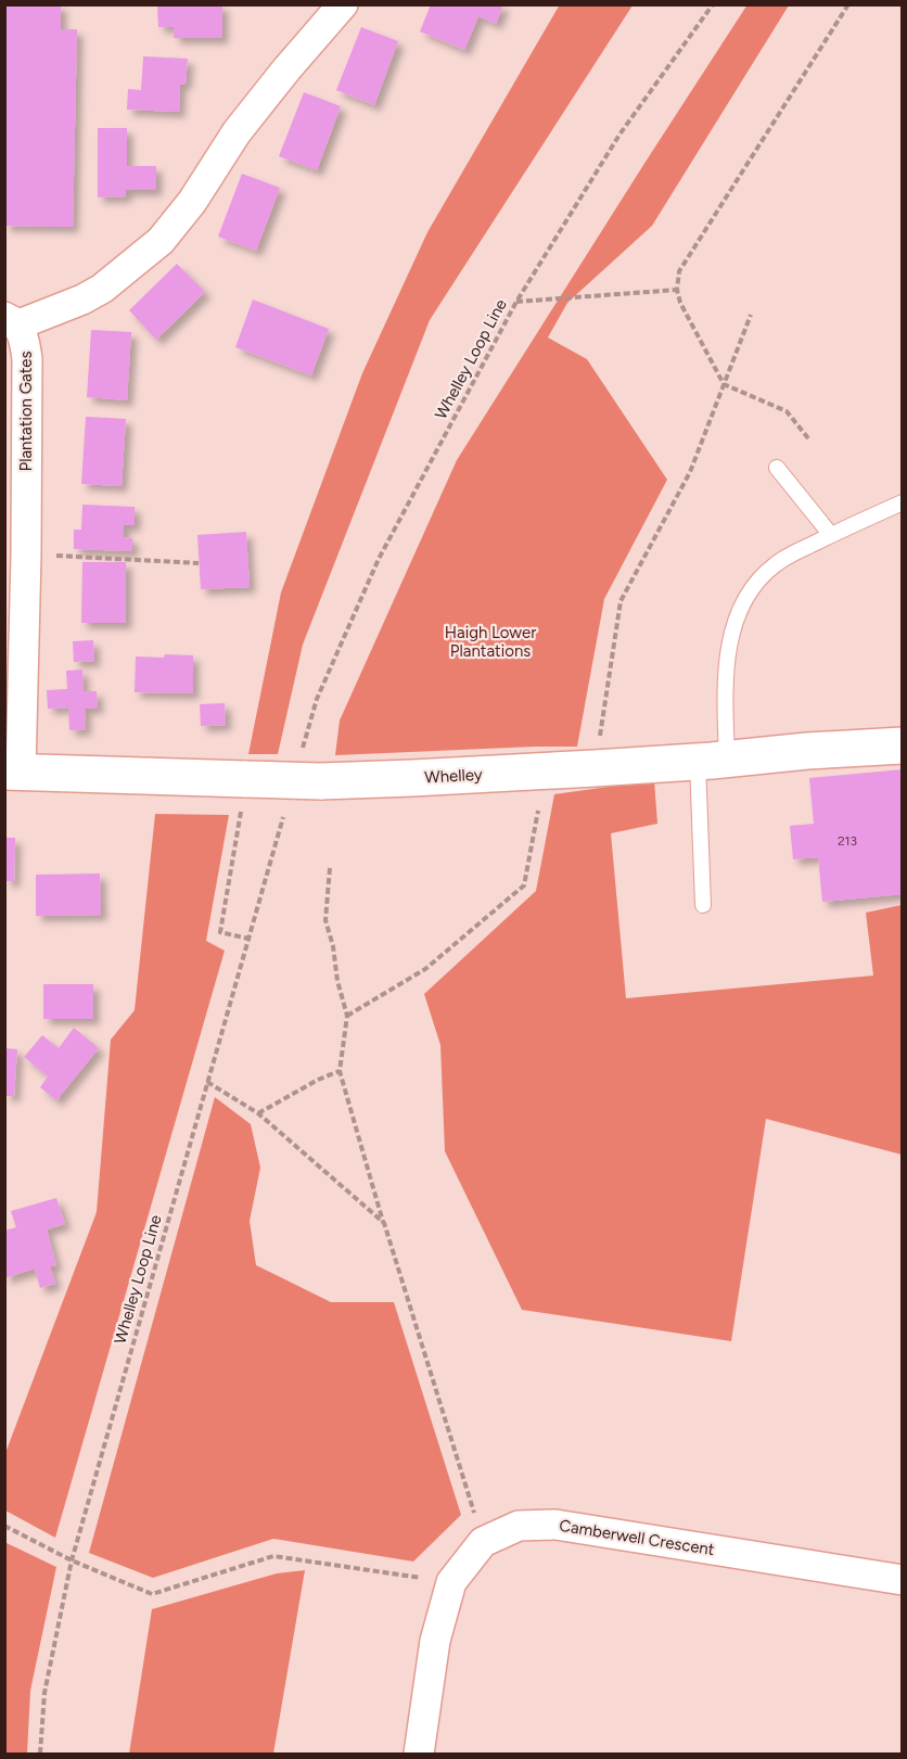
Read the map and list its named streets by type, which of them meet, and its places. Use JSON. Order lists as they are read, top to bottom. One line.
{"streets":{"main road":["Whelley"],"street":["Plantation Gates","Camberwell Crescent"],"path":["Whelley Loop Line"]},"crossings":[["Whelley Loop Line","Whelley"],["Plantation Gates","Whelley"]],"parks":["Haigh Lower Plantations"],"house_numbers":["213"]}
